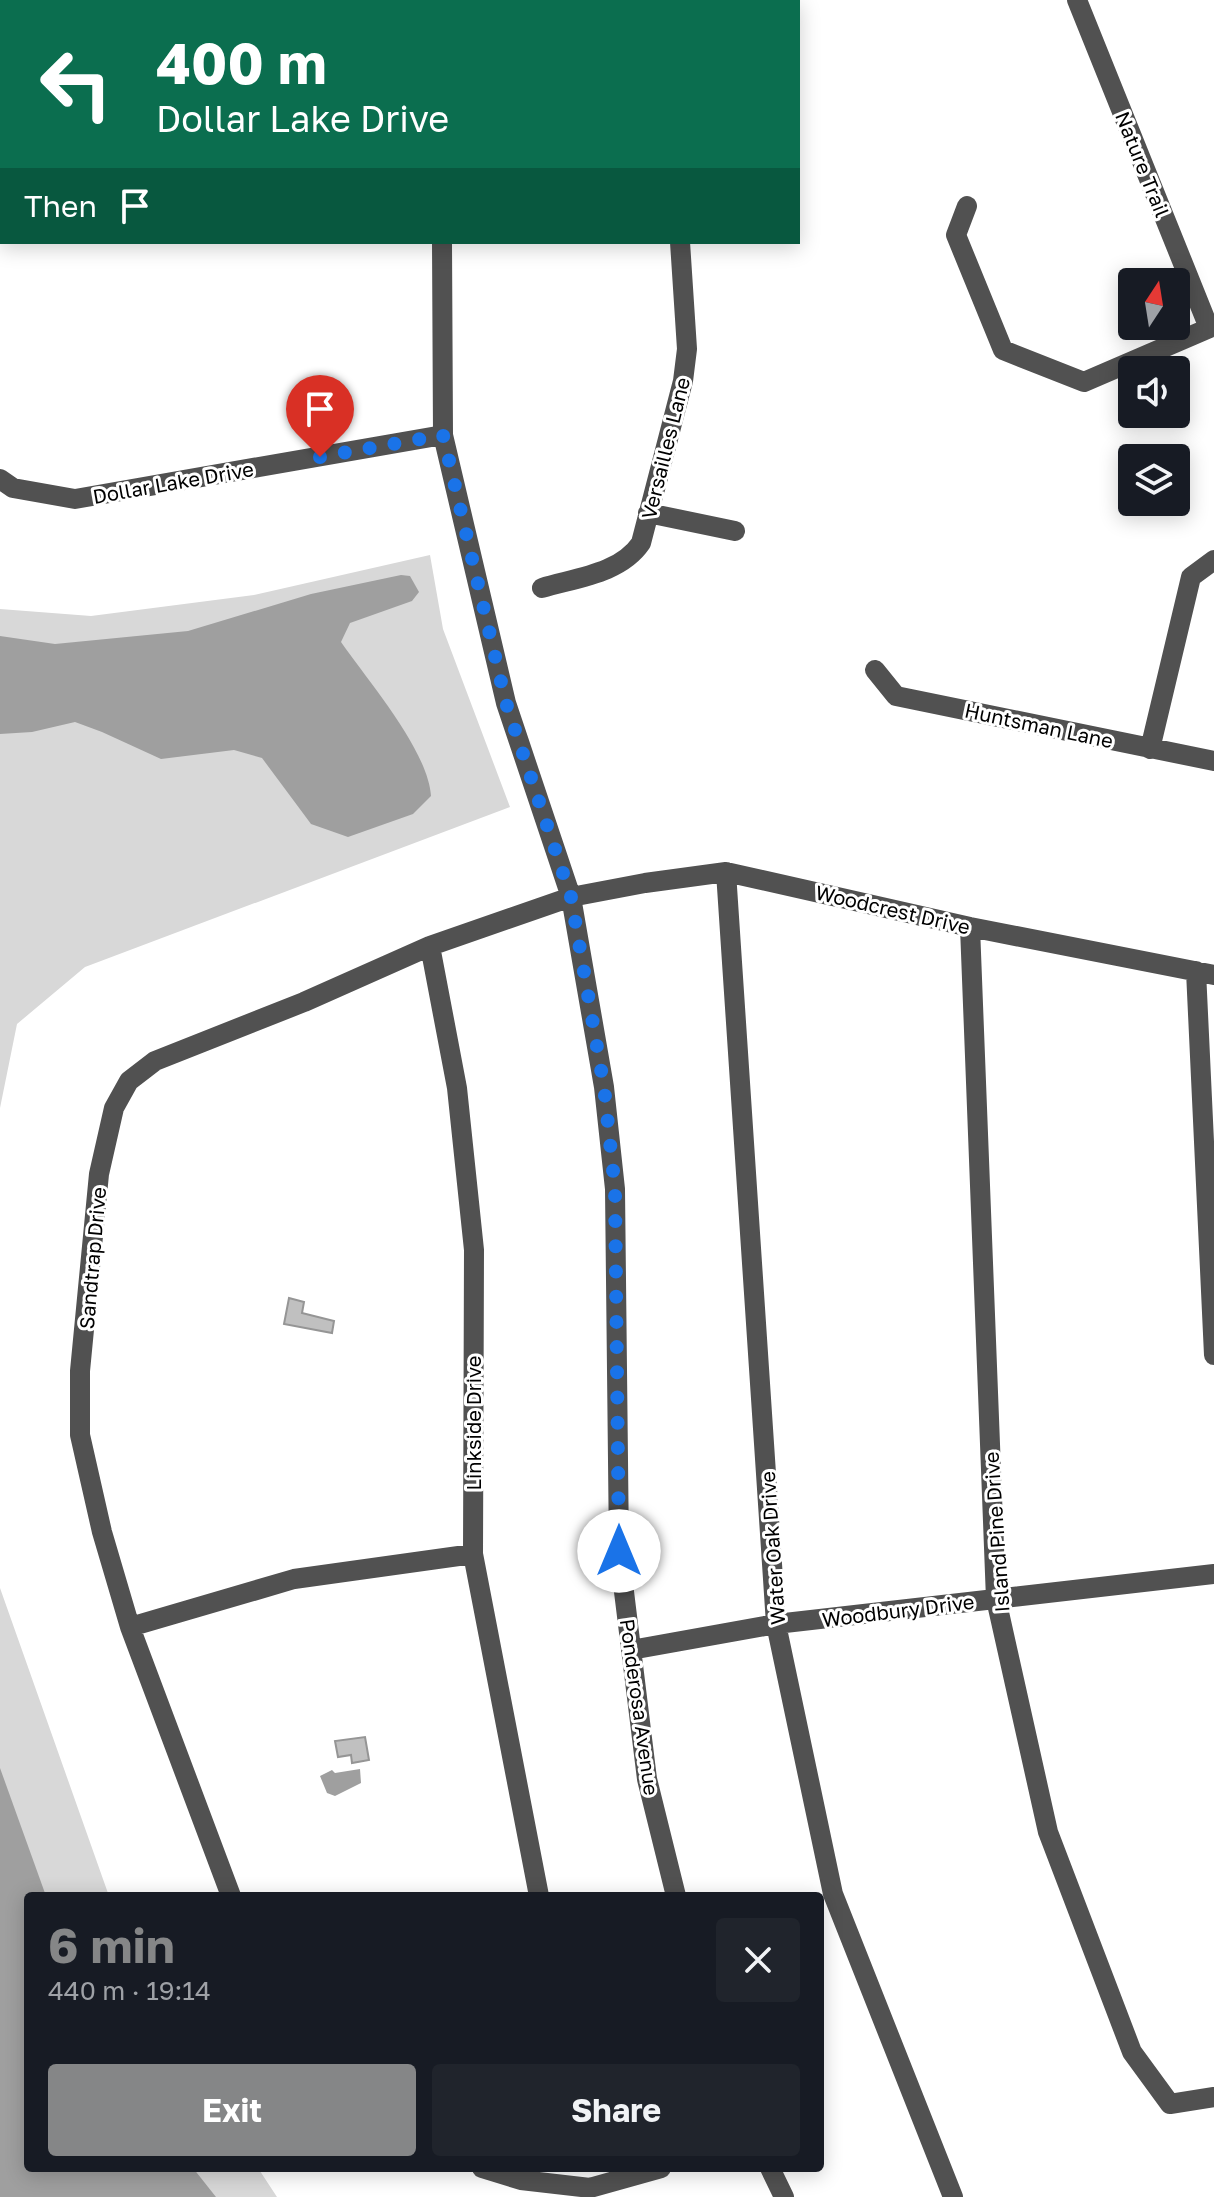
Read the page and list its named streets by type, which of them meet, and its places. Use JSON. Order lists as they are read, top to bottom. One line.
{"streets":{"street":["Nature Trail","Versailles Lane","Dollar Lake Drive","Huntsman Lane","Woodcrest Drive","Sandtrap Drive","Linkside Drive","Island Pine Drive","Water Oak Drive","Woodbury Drive","Ponderosa Avenue"]},"crossings":[["Dollar Lake Drive","Ponderosa Avenue"],["Woodcrest Drive","Sandtrap Drive"],["Woodcrest Drive","Island Pine Drive"],["Woodcrest Drive","Water Oak Drive"],["Woodcrest Drive","Ponderosa Avenue"],["Sandtrap Drive","Linkside Drive"],["Sandtrap Drive","Ponderosa Avenue"],["Island Pine Drive","Woodbury Drive"],["Water Oak Drive","Woodbury Drive"],["Woodbury Drive","Ponderosa Avenue"]],"north":"top","page":{"turn":["400 m","Dollar Lake Drive"],"then":"Then","heading":["6 min","440 m · 19:14"],"buttons":["Exit","Share"]}}
